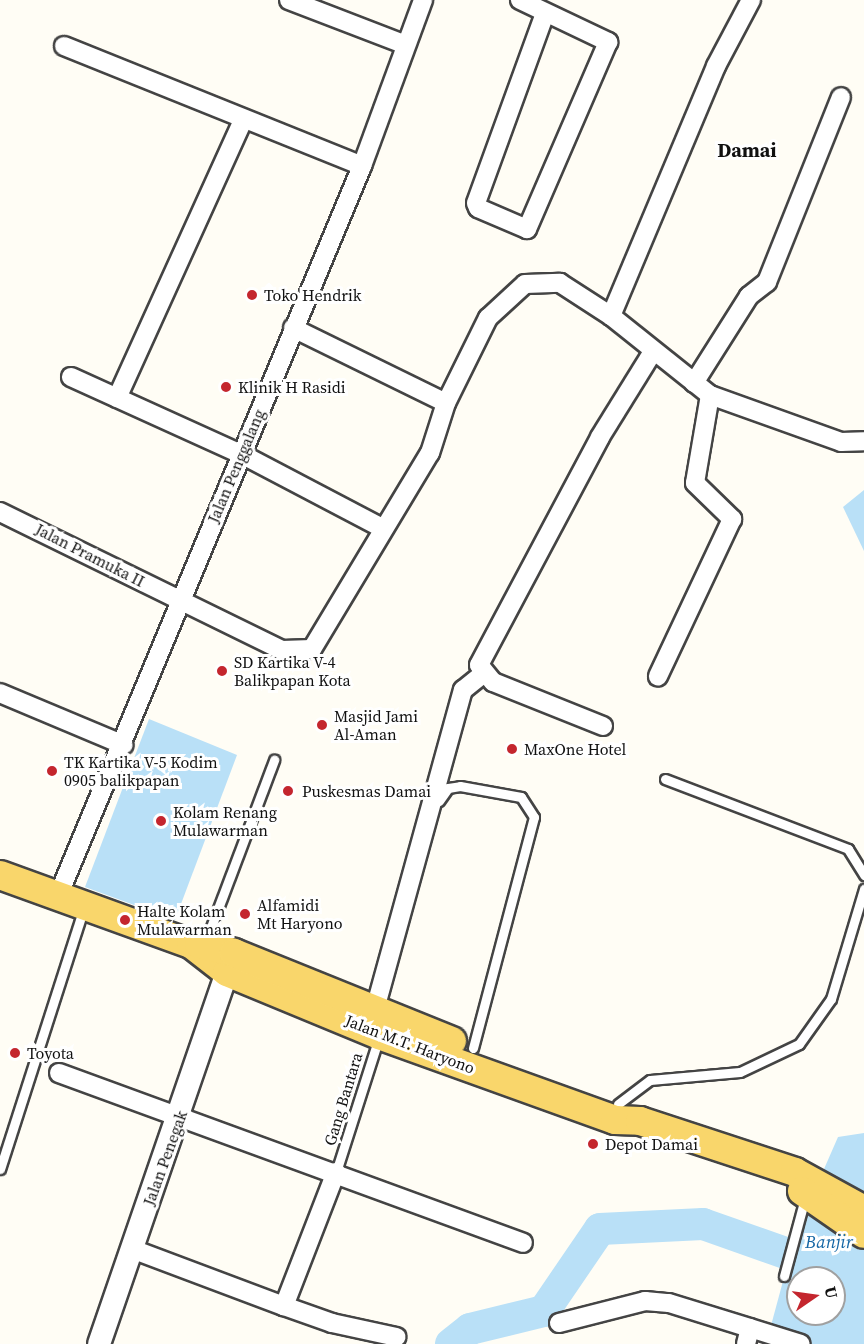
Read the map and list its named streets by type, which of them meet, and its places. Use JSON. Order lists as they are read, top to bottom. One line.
{"streets":{"main road":["Jalan M.T. Haryono"],"street":["Jalan Penggalang","Jalan Pramuka II","Jalan Penegak"],"lane":["Gang Bantara"]},"crossings":[["Jalan Penggalang","Jalan Pramuka II"],["Jalan Penggalang","Jalan M.T. Haryono"],["Jalan M.T. Haryono","Gang Bantara"],["Jalan M.T. Haryono","Jalan Penegak"]],"districts":["Damai"],"water":["Banjir"],"places":["Toko Hendrik","Klinik H Rasidi","SD Kartika V-4 Balikpapan Kota","Masjid Jami Al-Aman","MaxOne Hotel","TK Kartika V-5 Kodim 0905 balikpapan","Puskesmas Damai","Kolam Renang Mulawarman","Alfamidi Mt Haryono","Halte Kolam Mulawarman","Toyota","Depot Damai"],"north":"right"}
